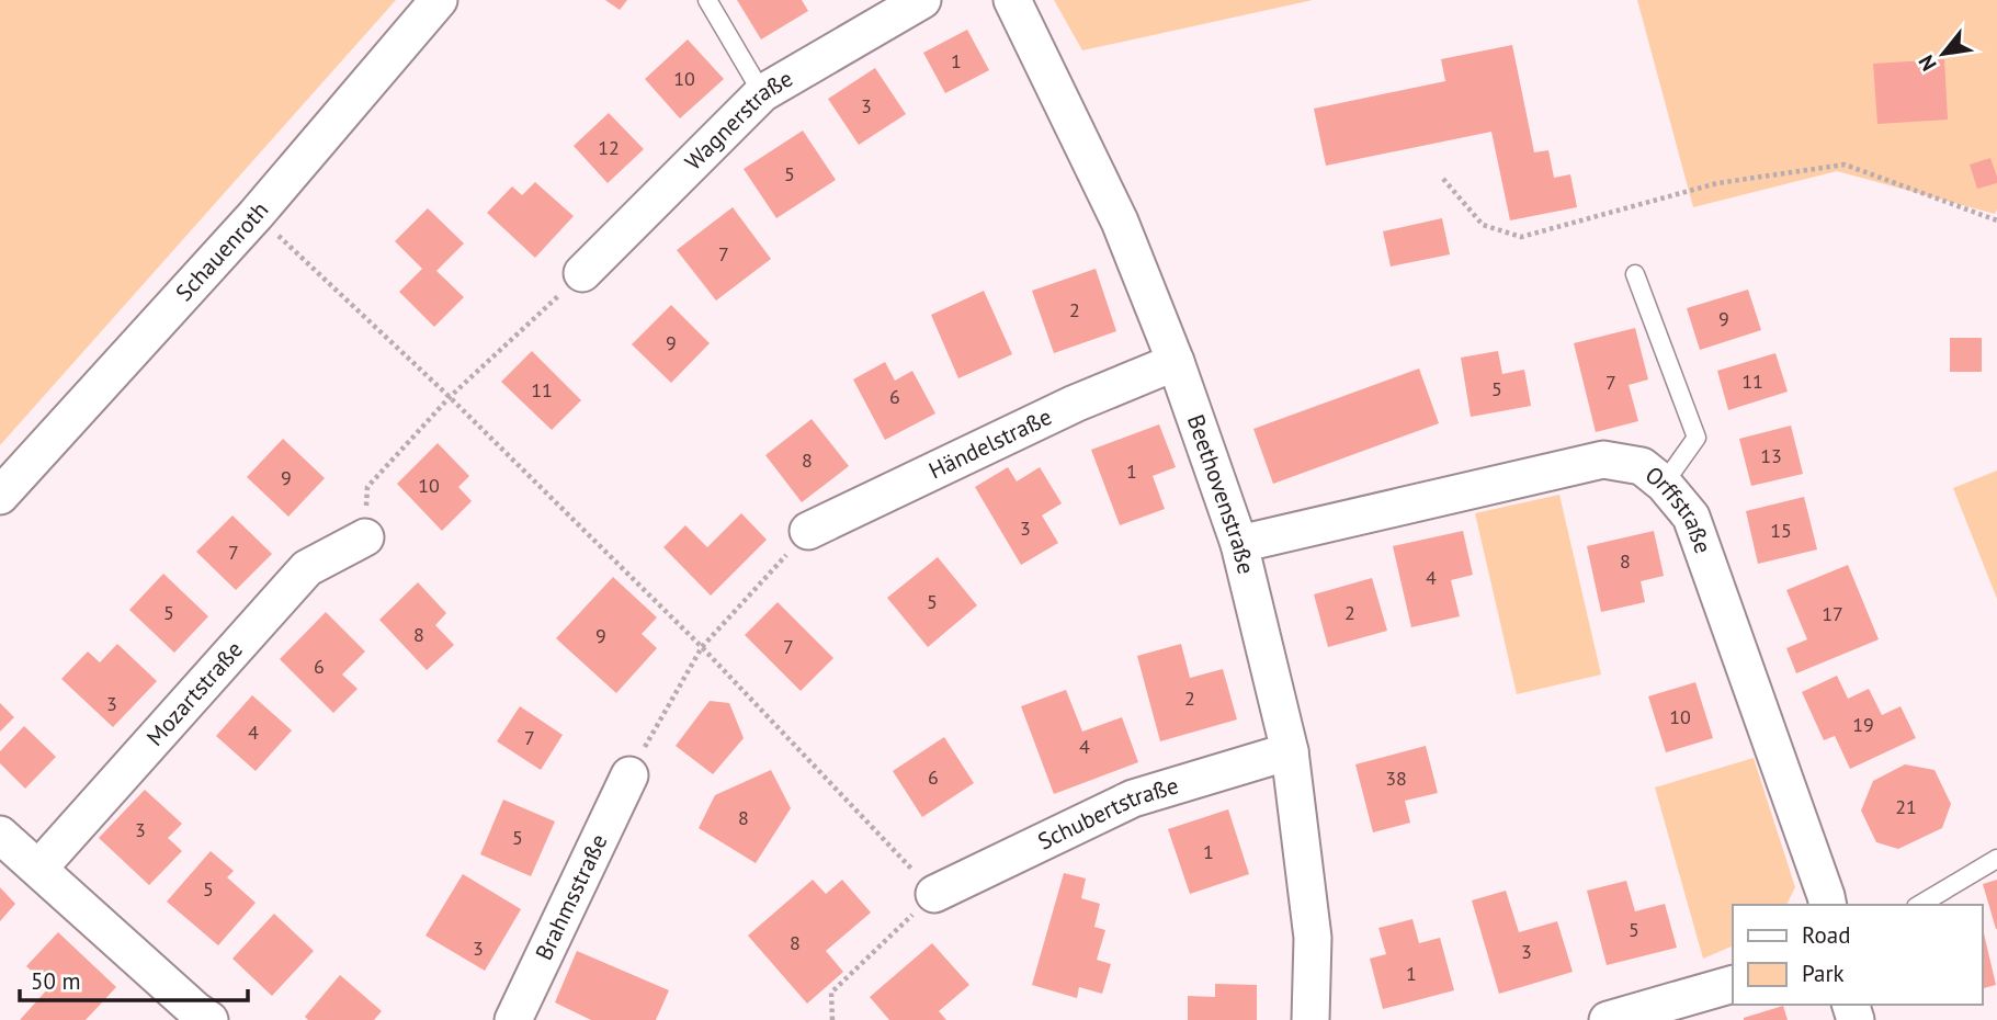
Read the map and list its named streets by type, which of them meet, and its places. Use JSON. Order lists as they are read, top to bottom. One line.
{"streets":{"street":["Wagnerstraße","Schauenroth","Händelstraße","Beethovenstraße","Orffstraße","Mozartstraße","Schubertstraße","Brahmsstraße"]},"crossings":[["Händelstraße","Beethovenstraße"],["Beethovenstraße","Orffstraße"],["Beethovenstraße","Schubertstraße"]],"house_numbers":["1","10","3","12","5","7","2","9","9","11","7","5","11","6","13","8","1","9","10","3","15","7","8","4","5","5","2","17","8","9","7","6","2","3","10","19","4","7","4","6","38","21","8","3","5","1","5","5","8","3","3","1"],"legend":["Road","Park"],"scale_bar":"50 m","north":"bottom left"}
